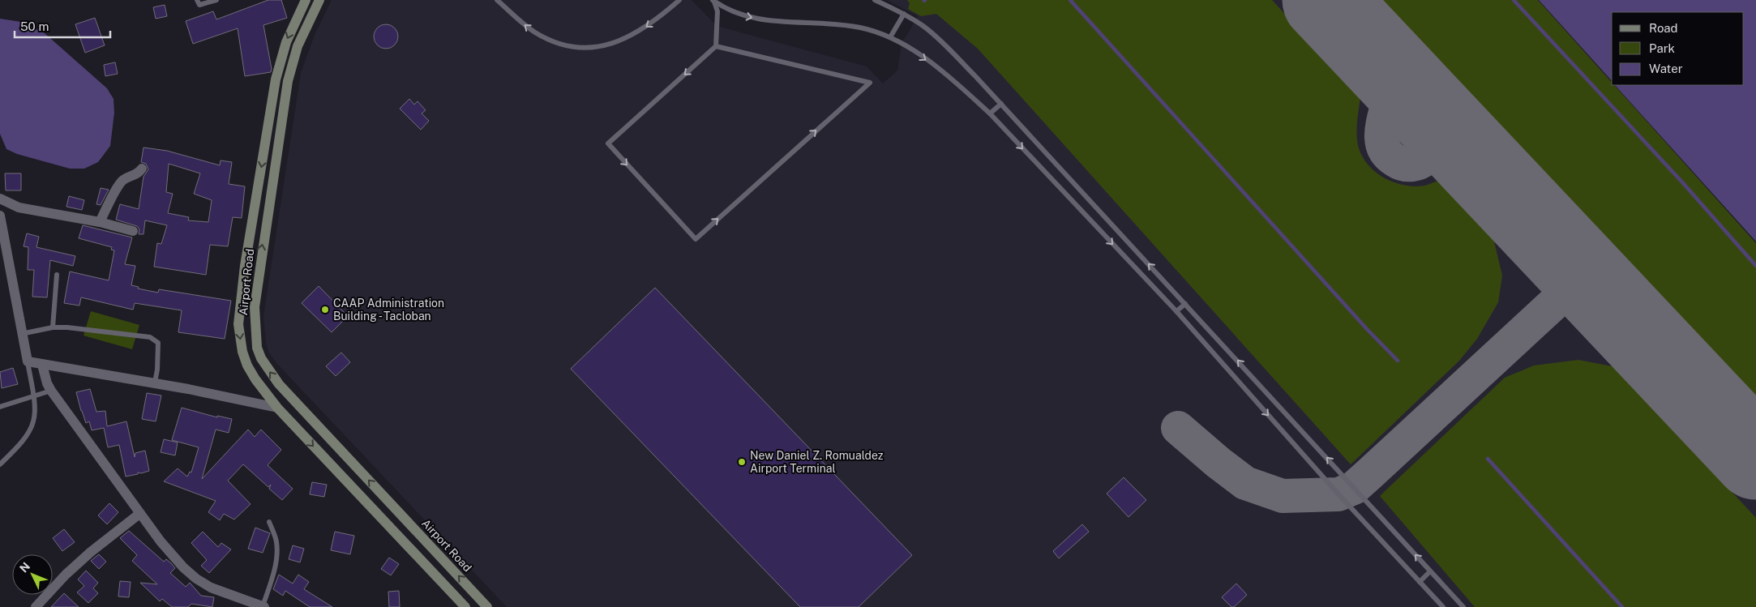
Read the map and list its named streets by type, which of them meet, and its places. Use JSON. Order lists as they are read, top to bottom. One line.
{"streets":{"main road":["Airport Road"]},"places":["CAAP Administration Building - Tacloban","New Daniel Z. Romualdez Airport Terminal"],"legend":["Road","Park","Water"],"scale_bar":"50 m","north":"top left"}
